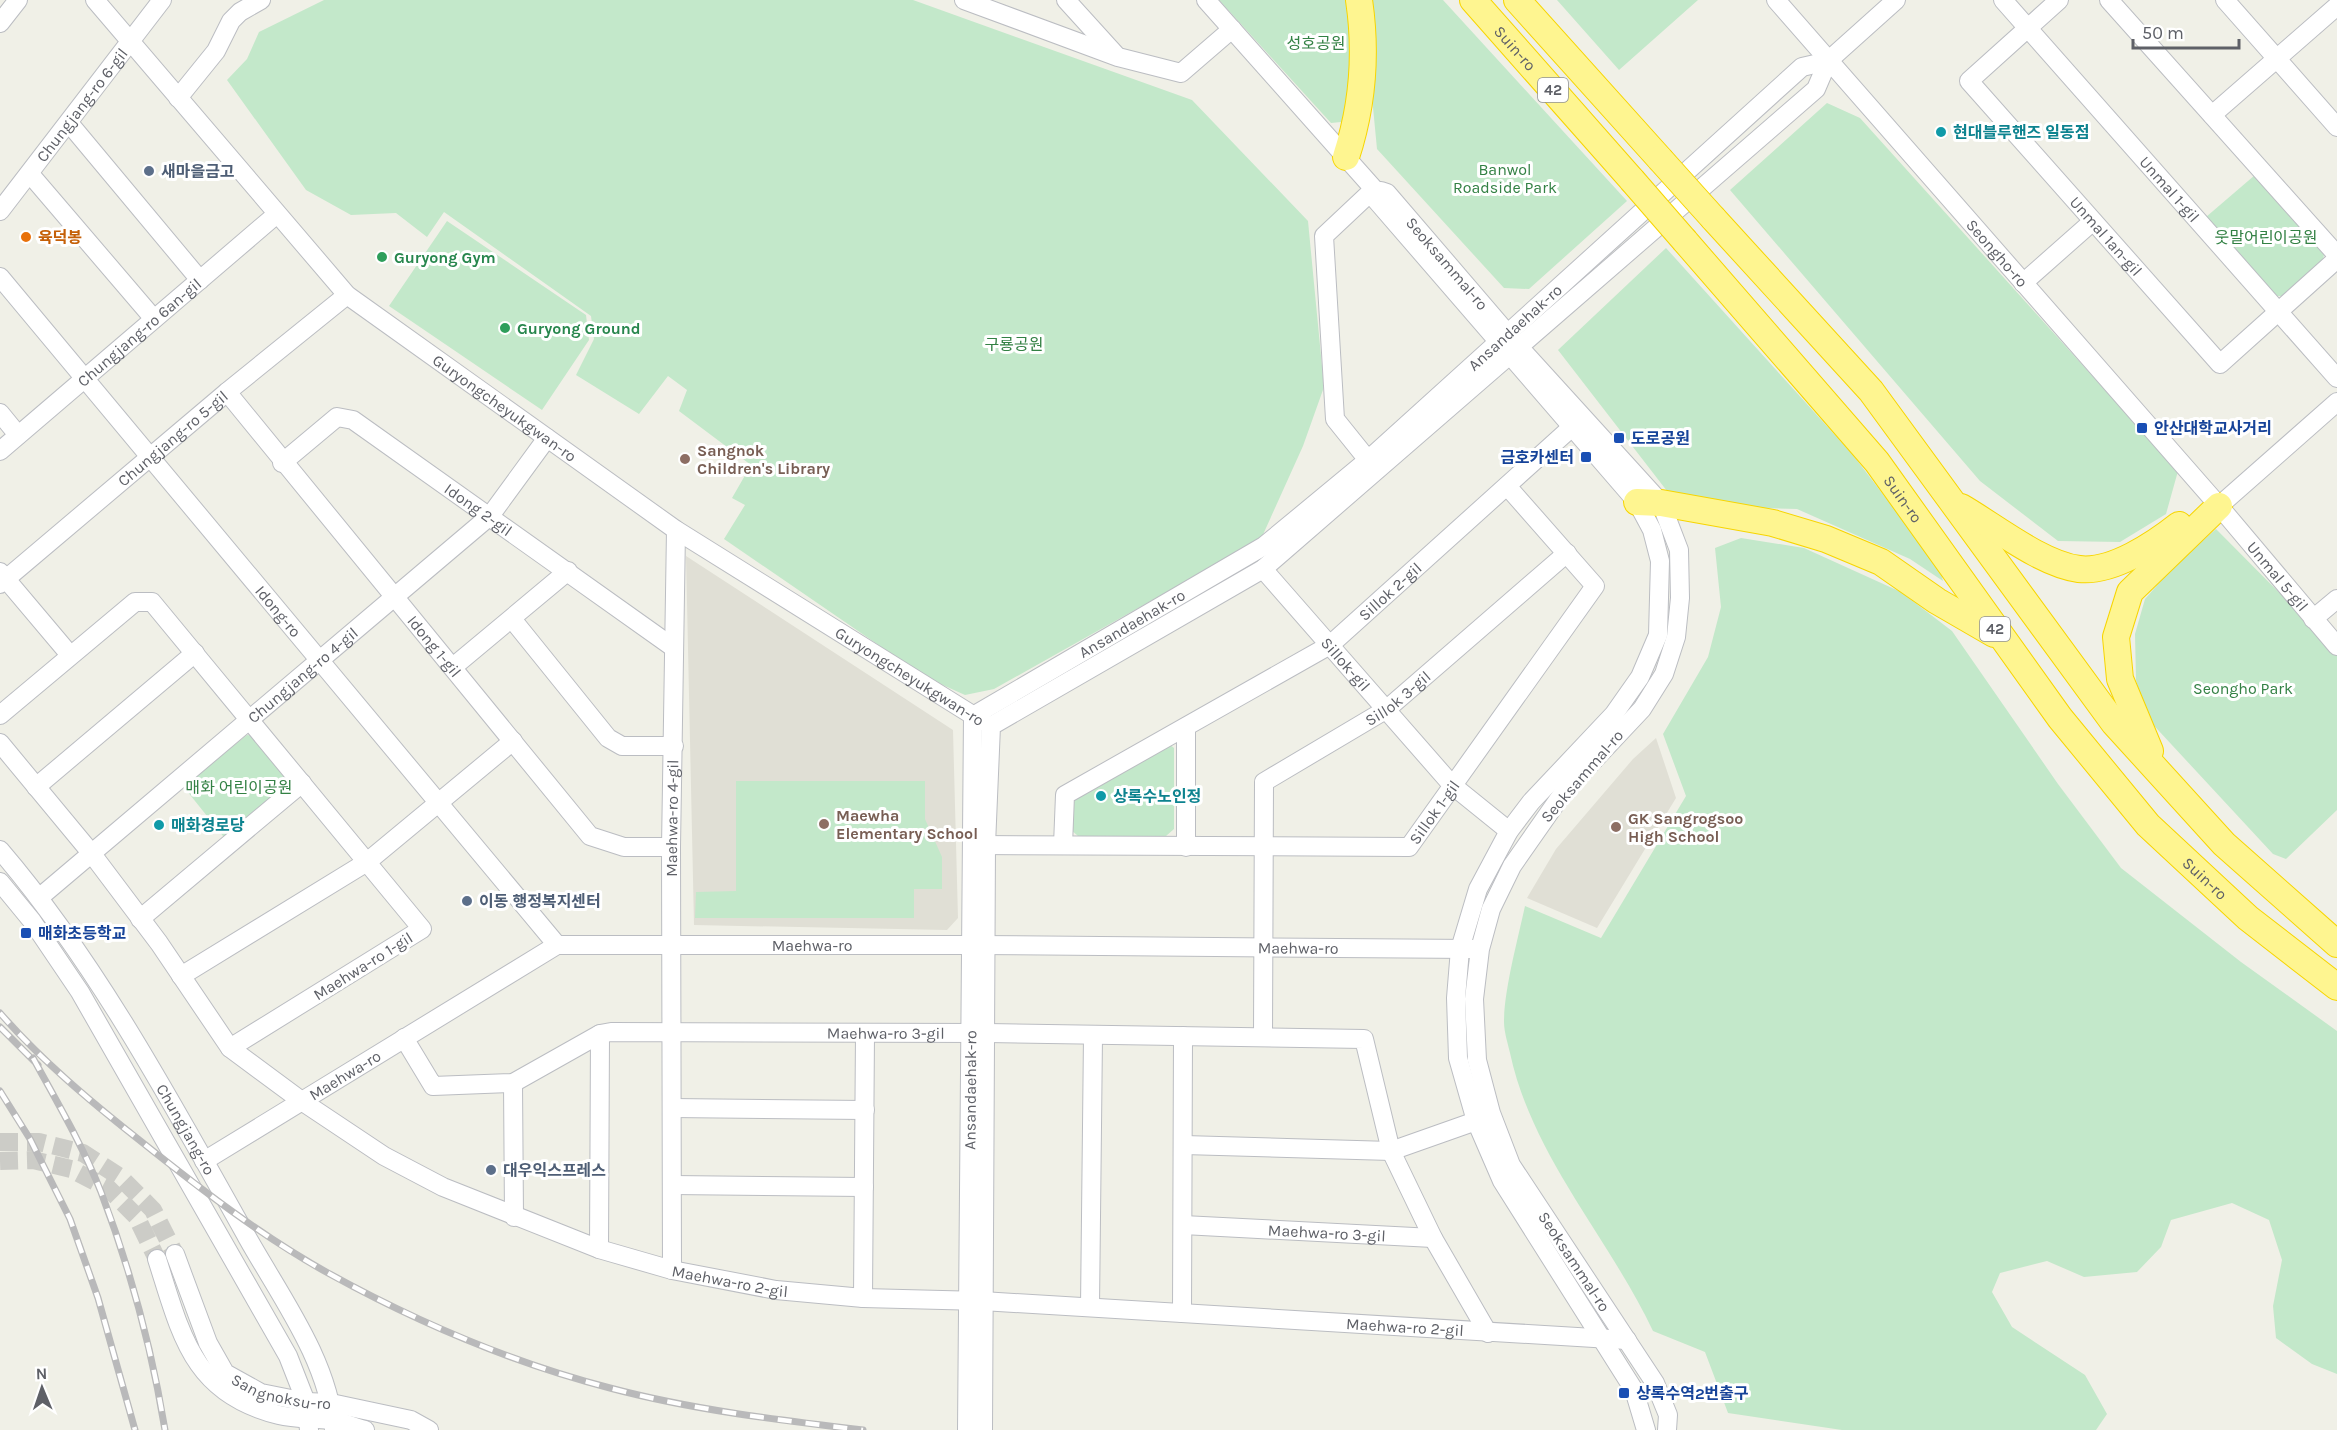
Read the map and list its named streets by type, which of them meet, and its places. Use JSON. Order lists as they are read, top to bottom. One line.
{"streets":{"highway":["Suin-ro","42"],"street":["Chungjang-ro 6-gil","Unmal 1-gil","Unmal 1an-gil","Seongho-ro","Seoksammal-ro","Ansandaehak-ro","Chungjang-ro 6an-gil","Guryongcheyukgwan-ro","Chungjang-ro 5-gil","Idong 2-gil","Unmal 5-gil","Sillok 2-gil","Idong-ro","Idong 1-gil","Sillok-gil","Chungjang-ro 4-gil","Sillok 3-gil","Sillok 1-gil","Maehwa-ro 4-gil","Maehwa-ro","Maehwa-ro 1-gil","Maehwa-ro 3-gil","Chungjang-ro","Maehwa-ro 2-gil","Sangnoksu-ro"]},"crossings":[["Chungjang-ro 6-gil","Guryongcheyukgwan-ro"],["Unmal 1-gil","Unmal 1an-gil"],["Seongho-ro","Ansandaehak-ro"],["Seongho-ro","Unmal 5-gil"],["Seoksammal-ro","Ansandaehak-ro"],["Seoksammal-ro","Sillok 2-gil"],["Seoksammal-ro","Sillok-gil"],["Seoksammal-ro","Maehwa-ro"],["Seoksammal-ro","Maehwa-ro 2-gil"],["Ansandaehak-ro","Guryongcheyukgwan-ro"],["Ansandaehak-ro","Sillok-gil"],["Ansandaehak-ro","Sillok 1-gil"],["Ansandaehak-ro","Maehwa-ro"],["Ansandaehak-ro","Maehwa-ro 3-gil"],["Ansandaehak-ro","Maehwa-ro 2-gil"],["Chungjang-ro 6an-gil","Guryongcheyukgwan-ro"],["Chungjang-ro 6an-gil","Idong-ro"],["Guryongcheyukgwan-ro","Chungjang-ro 5-gil"],["Guryongcheyukgwan-ro","Chungjang-ro 4-gil"],["Guryongcheyukgwan-ro","Maehwa-ro 4-gil"],["Chungjang-ro 5-gil","Idong-ro"],["Chungjang-ro 5-gil","Idong 1-gil"],["Idong 2-gil","Idong 1-gil"],["Idong 2-gil","Chungjang-ro 4-gil"],["Idong 2-gil","Maehwa-ro 4-gil"],["Sillok 2-gil","Sillok-gil"],["Sillok 2-gil","Sillok 1-gil"],["Idong-ro","Chungjang-ro 4-gil"],["Idong-ro","Maehwa-ro"],["Idong 1-gil","Chungjang-ro 4-gil"],["Idong 1-gil","Maehwa-ro 4-gil"],["Sillok-gil","Sillok 3-gil"],["Sillok-gil","Sillok 1-gil"],["Chungjang-ro 4-gil","Maehwa-ro 1-gil"],["Chungjang-ro 4-gil","Chungjang-ro"],["Sillok 3-gil","Sillok 1-gil"],["Maehwa-ro 4-gil","Maehwa-ro"],["Maehwa-ro 4-gil","Maehwa-ro 3-gil"],["Maehwa-ro 4-gil","Maehwa-ro 2-gil"],["Maehwa-ro","Maehwa-ro 3-gil"],["Maehwa-ro","Chungjang-ro"],["Maehwa-ro","Maehwa-ro 2-gil"],["Maehwa-ro 3-gil","Maehwa-ro 2-gil"],["Chungjang-ro","Sangnoksu-ro"]],"parks":["성호공원","Banwol Roadside Park","웃말어린이공원","구룡공원","Seongho Park","매화 어린이공원"],"places":{"other":["현대블루핸즈 일동점","새마을금고","육덕봉","Guryong Gym","Guryong Ground","Sangnok Children's Library","상록수노인정","Maewha Elementary School","매화경로당","GK Sangrogsoo High School","이동 행정복지센터","대우익스프레스"],"transit":["안산대학교사거리","도로공원","금호카센터","매화초등학교","상록수역2번출구"]},"scale_bar":"50 m","north":"top"}
